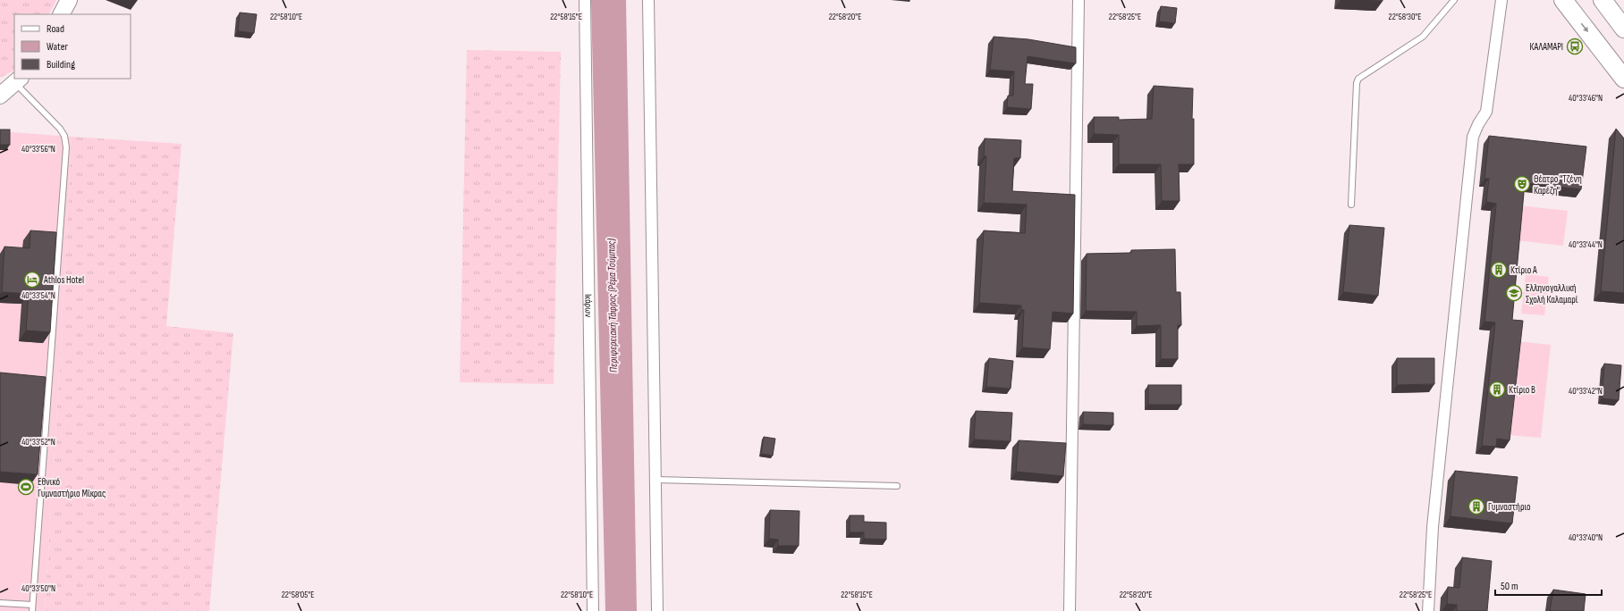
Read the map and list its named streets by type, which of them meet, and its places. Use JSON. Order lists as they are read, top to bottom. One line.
{"streets":{"street":["Ικάρων"]},"water":["Περιφερειακή Τάφρος (Ρέμα Τούμπας)"],"places":{"bus stop":["ΚΑΛΑΜΑΡΙ"],"theatre":["Θέατρο \"Τζένη Καρέζη\""],"building":["Κτίριο Α","Κτίριο Β","Γυμναστήριο"],"hotel":["Athlos Hotel"],"school or university":["Ελληνογαλλική Σχολή Καλαμαρί"],"sports":["Εθνικό Γυμναστήριο Μίκρας"]},"legend":["Road","Water","Building"],"scale_bar":"50 m","coordinates":["22°58'10\"E","22°58'15\"E","22°58'20\"E","22°58'25\"E","22°58'30\"E","40°33'46\"N","40°33'56\"N","40°33'44\"N","40°33'54\"N","40°33'42\"N","40°33'52\"N","40°33'40\"N","40°33'50\"N","22°58'05\"E"]}
